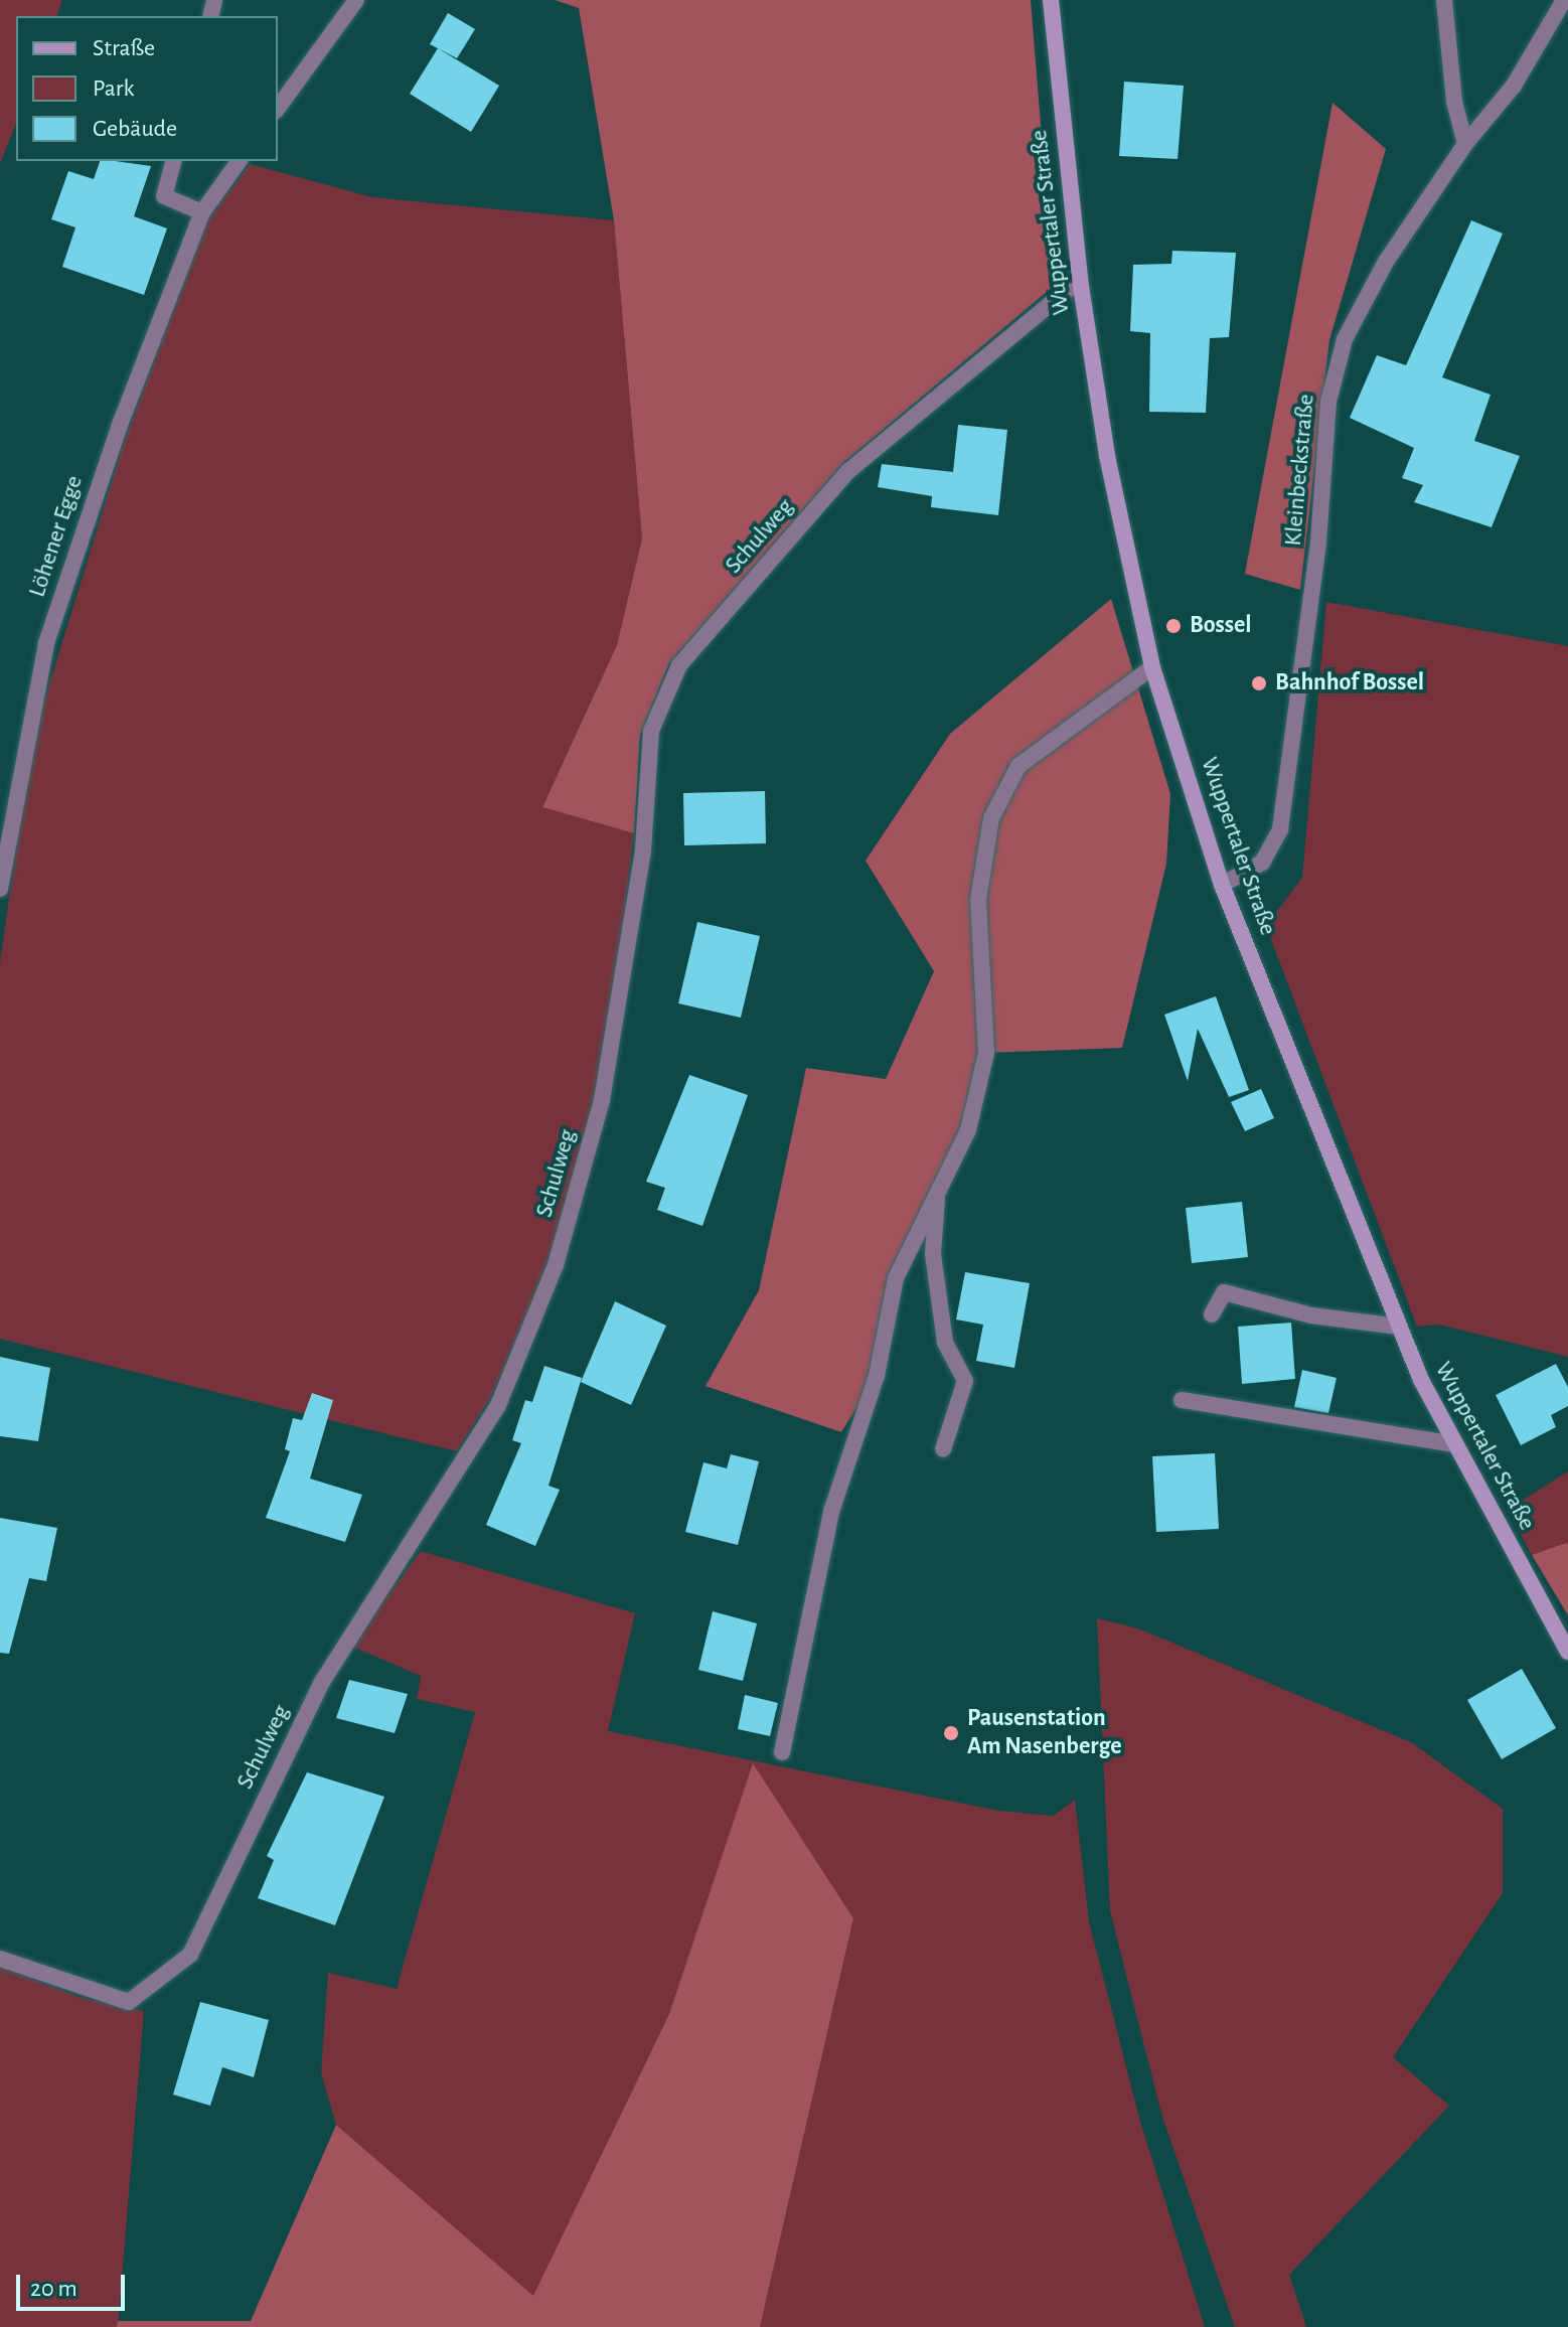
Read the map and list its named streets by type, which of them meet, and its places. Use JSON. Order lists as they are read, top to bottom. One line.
{"streets":{"main road":["Wuppertaler Straße"],"street":["Kleinbeckstraße","Löhener Egge","Schulweg"]},"crossings":[["Wuppertaler Straße","Kleinbeckstraße"],["Wuppertaler Straße","Schulweg"]],"places":["Bossel","Bahnhof Bossel","Pausenstation Am Nasenberge"],"legend":["Straße","Park","Gebäude"],"scale_bar":"20 m"}
